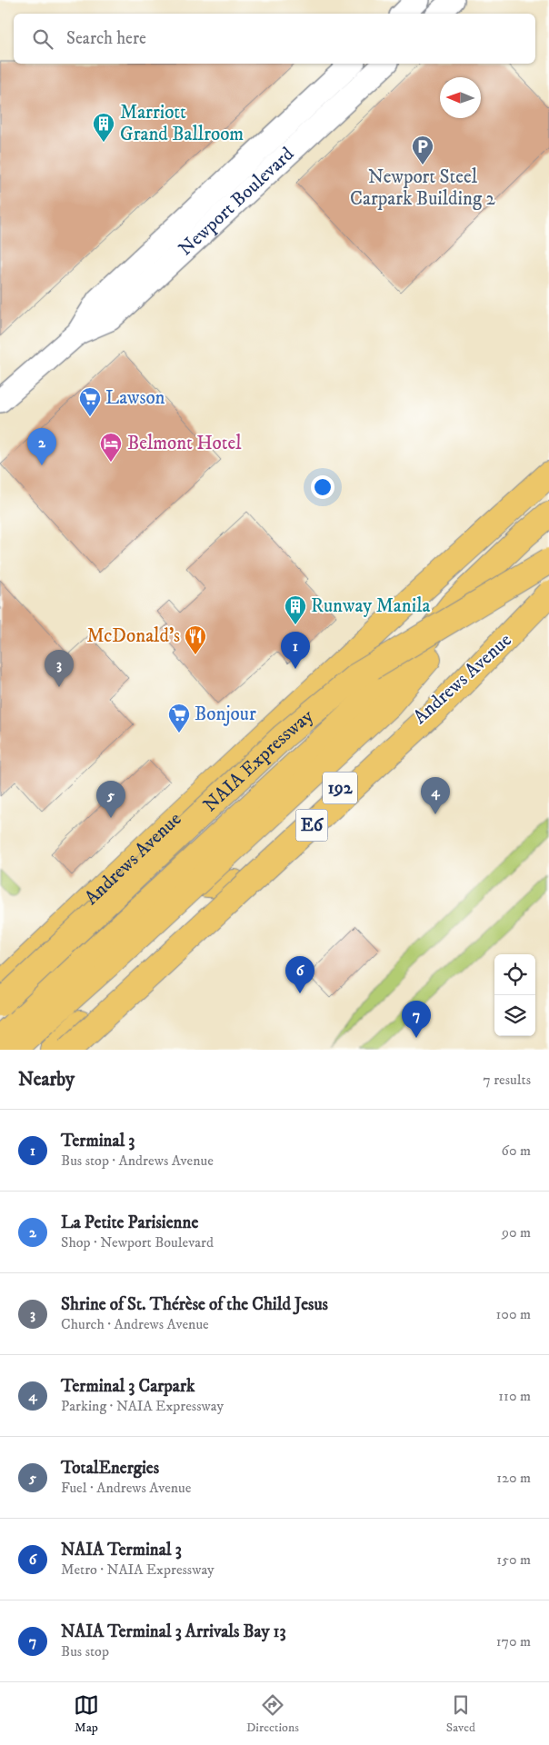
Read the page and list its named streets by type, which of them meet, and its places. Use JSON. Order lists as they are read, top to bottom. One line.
{"streets":{"main road":["Andrews Avenue","NAIA Expressway","192","E6"],"street":["Newport Boulevard"]},"places":{"building":["Marriott Grand Ballroom","Runway Manila"],"parking":["Newport Steel Carpark Building 2"],"supermarket":["Lawson","Bonjour"],"hotel":["Belmont Hotel"],"restaurant":["McDonald's"]},"north":"left","page":{"search":"Search here","pins":["2","1","3","4","5","6","7"],"heading":["Nearby","7 results"],"list":[{"mark":"1","name":"Terminal 3","note":"Bus stop · Andrews Avenue","value":"60 m"},{"mark":"2","name":"La Petite Parisienne","note":"Shop · Newport Boulevard","value":"90 m"},{"mark":"3","name":"Shrine of St. Thérèse of the Child Jesus","note":"Church · Andrews Avenue","value":"100 m"},{"mark":"4","name":"Terminal 3 Carpark","note":"Parking · NAIA Expressway","value":"110 m"},{"mark":"5","name":"TotalEnergies","note":"Fuel · Andrews Avenue","value":"120 m"},{"mark":"6","name":"NAIA Terminal 3","note":"Metro · NAIA Expressway","value":"150 m"},{"mark":"7","name":"NAIA Terminal 3 Arrivals Bay 13","note":"Bus stop","value":"170 m"}],"nav":["Map","Directions","Saved"]}}
